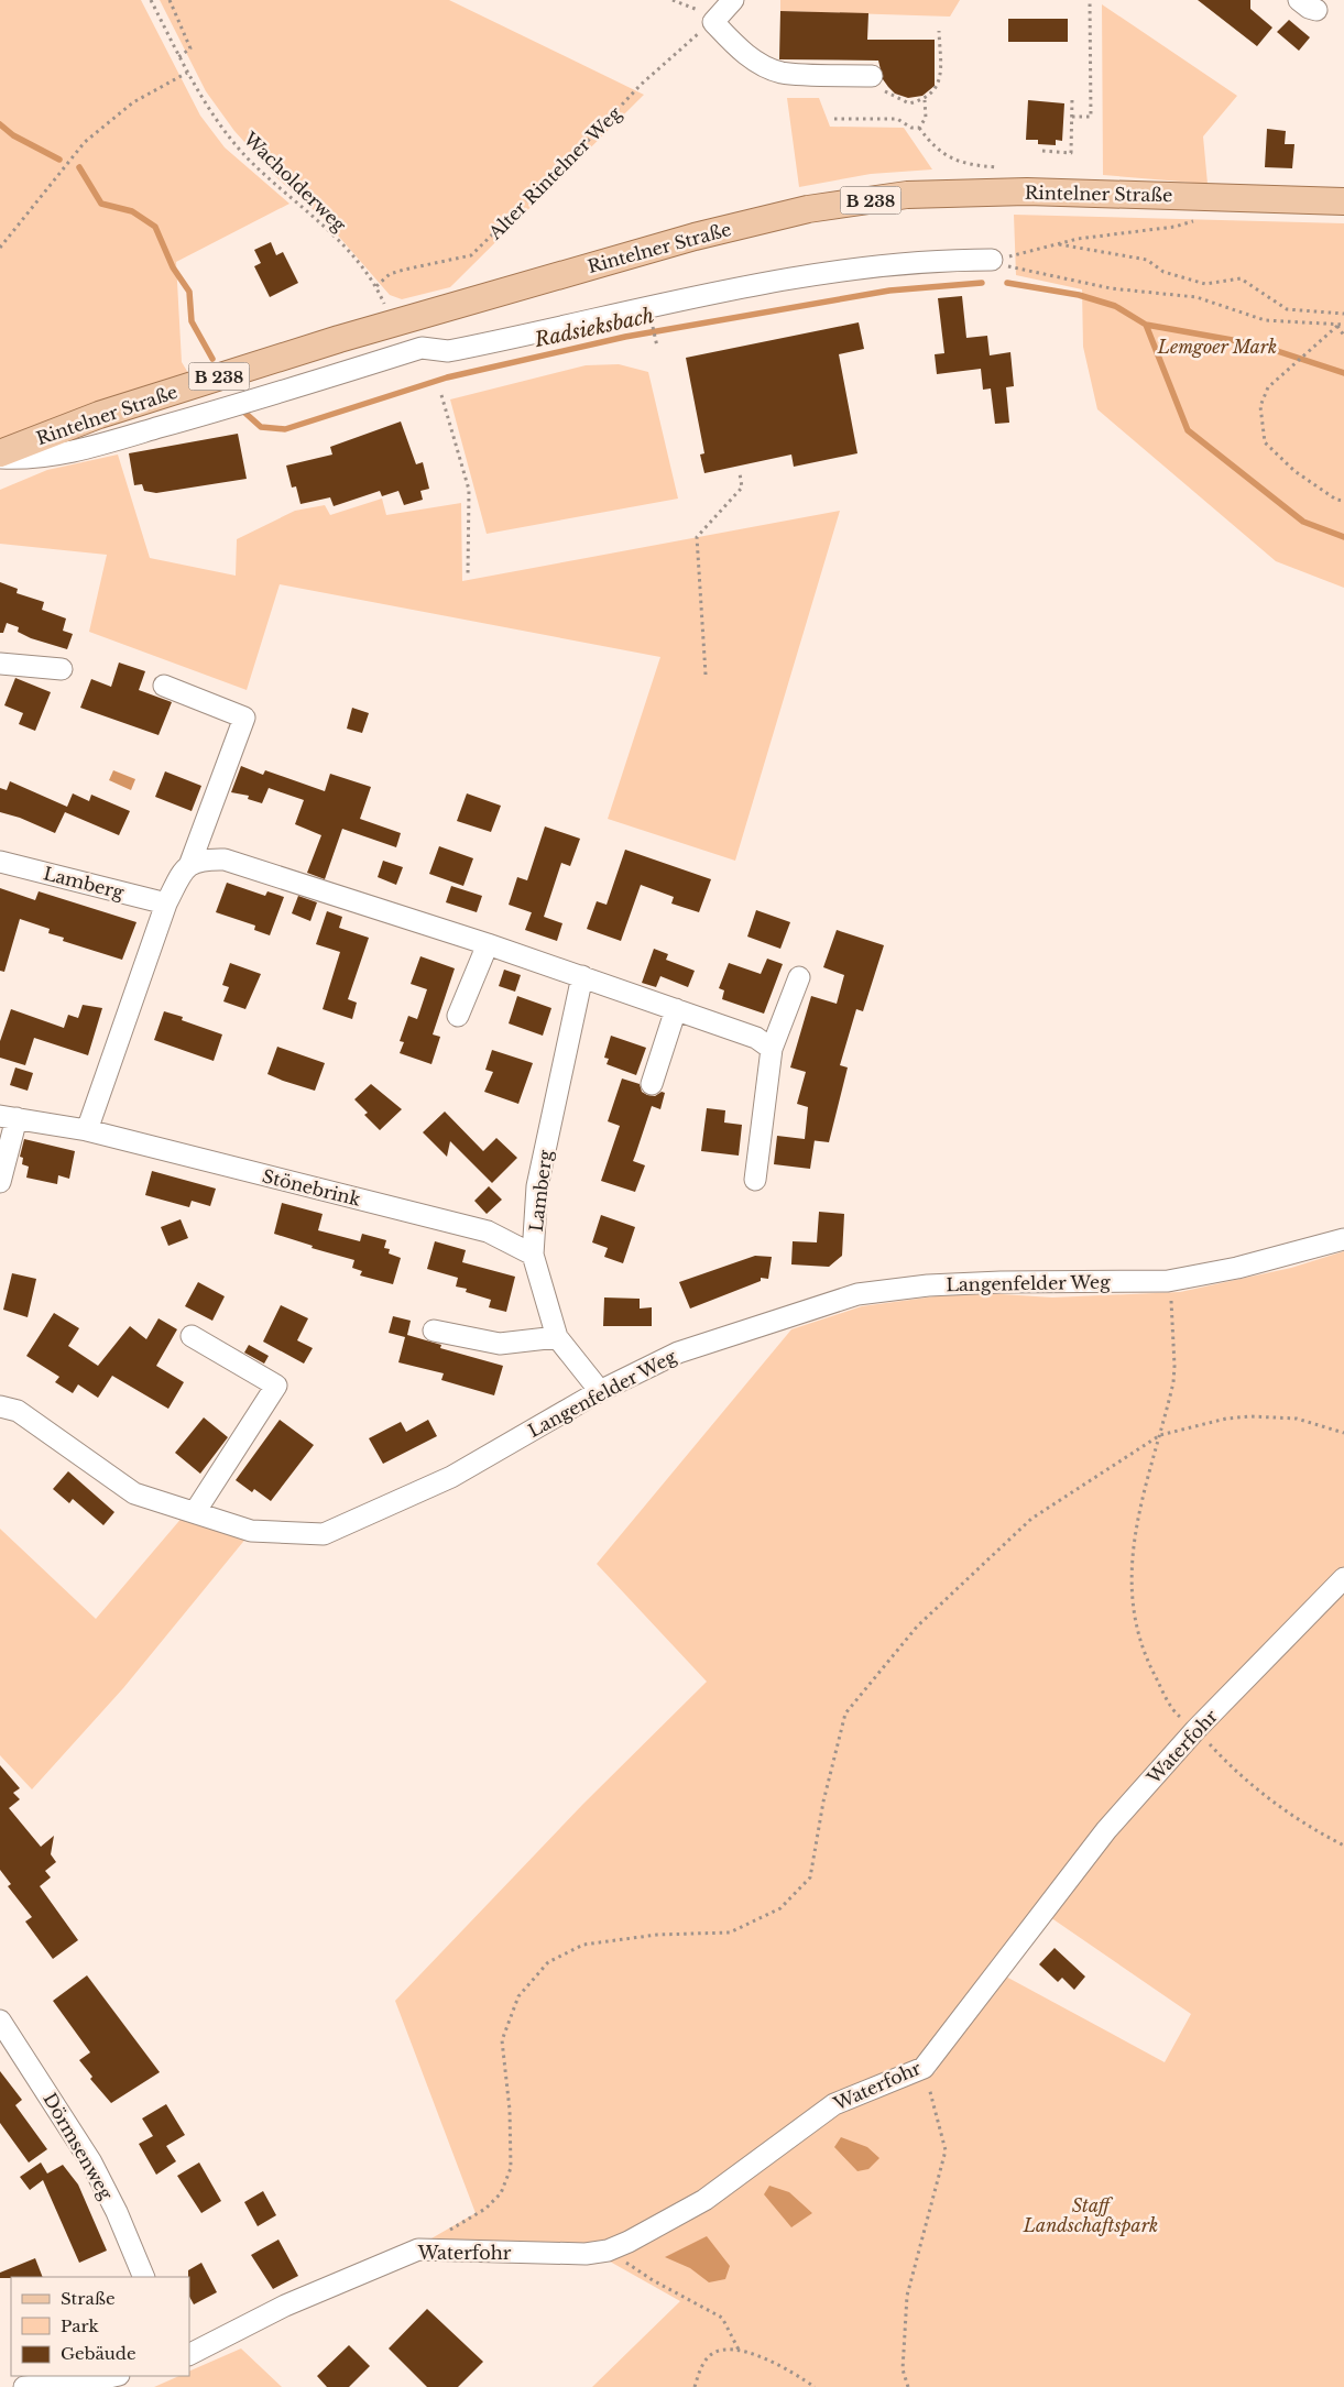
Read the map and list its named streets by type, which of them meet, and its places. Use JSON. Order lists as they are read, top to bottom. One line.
{"streets":{"main road":["Rintelner Straße","B 238"],"street":["Lamberg","Stönebrink","Langenfelder Weg","Waterfohr","Dörmsenweg"],"path":["Alter Rintelner Weg","Wacholderweg"]},"crossings":[["Alter Rintelner Weg","Wacholderweg"],["Wacholderweg","Rintelner Straße"],["Lamberg","Stönebrink"],["Lamberg","Langenfelder Weg"]],"water":["Radsieksbach"],"parks":["Lemgoer Mark","Staff Landschaftspark"],"legend":["Straße","Park","Gebäude"]}
